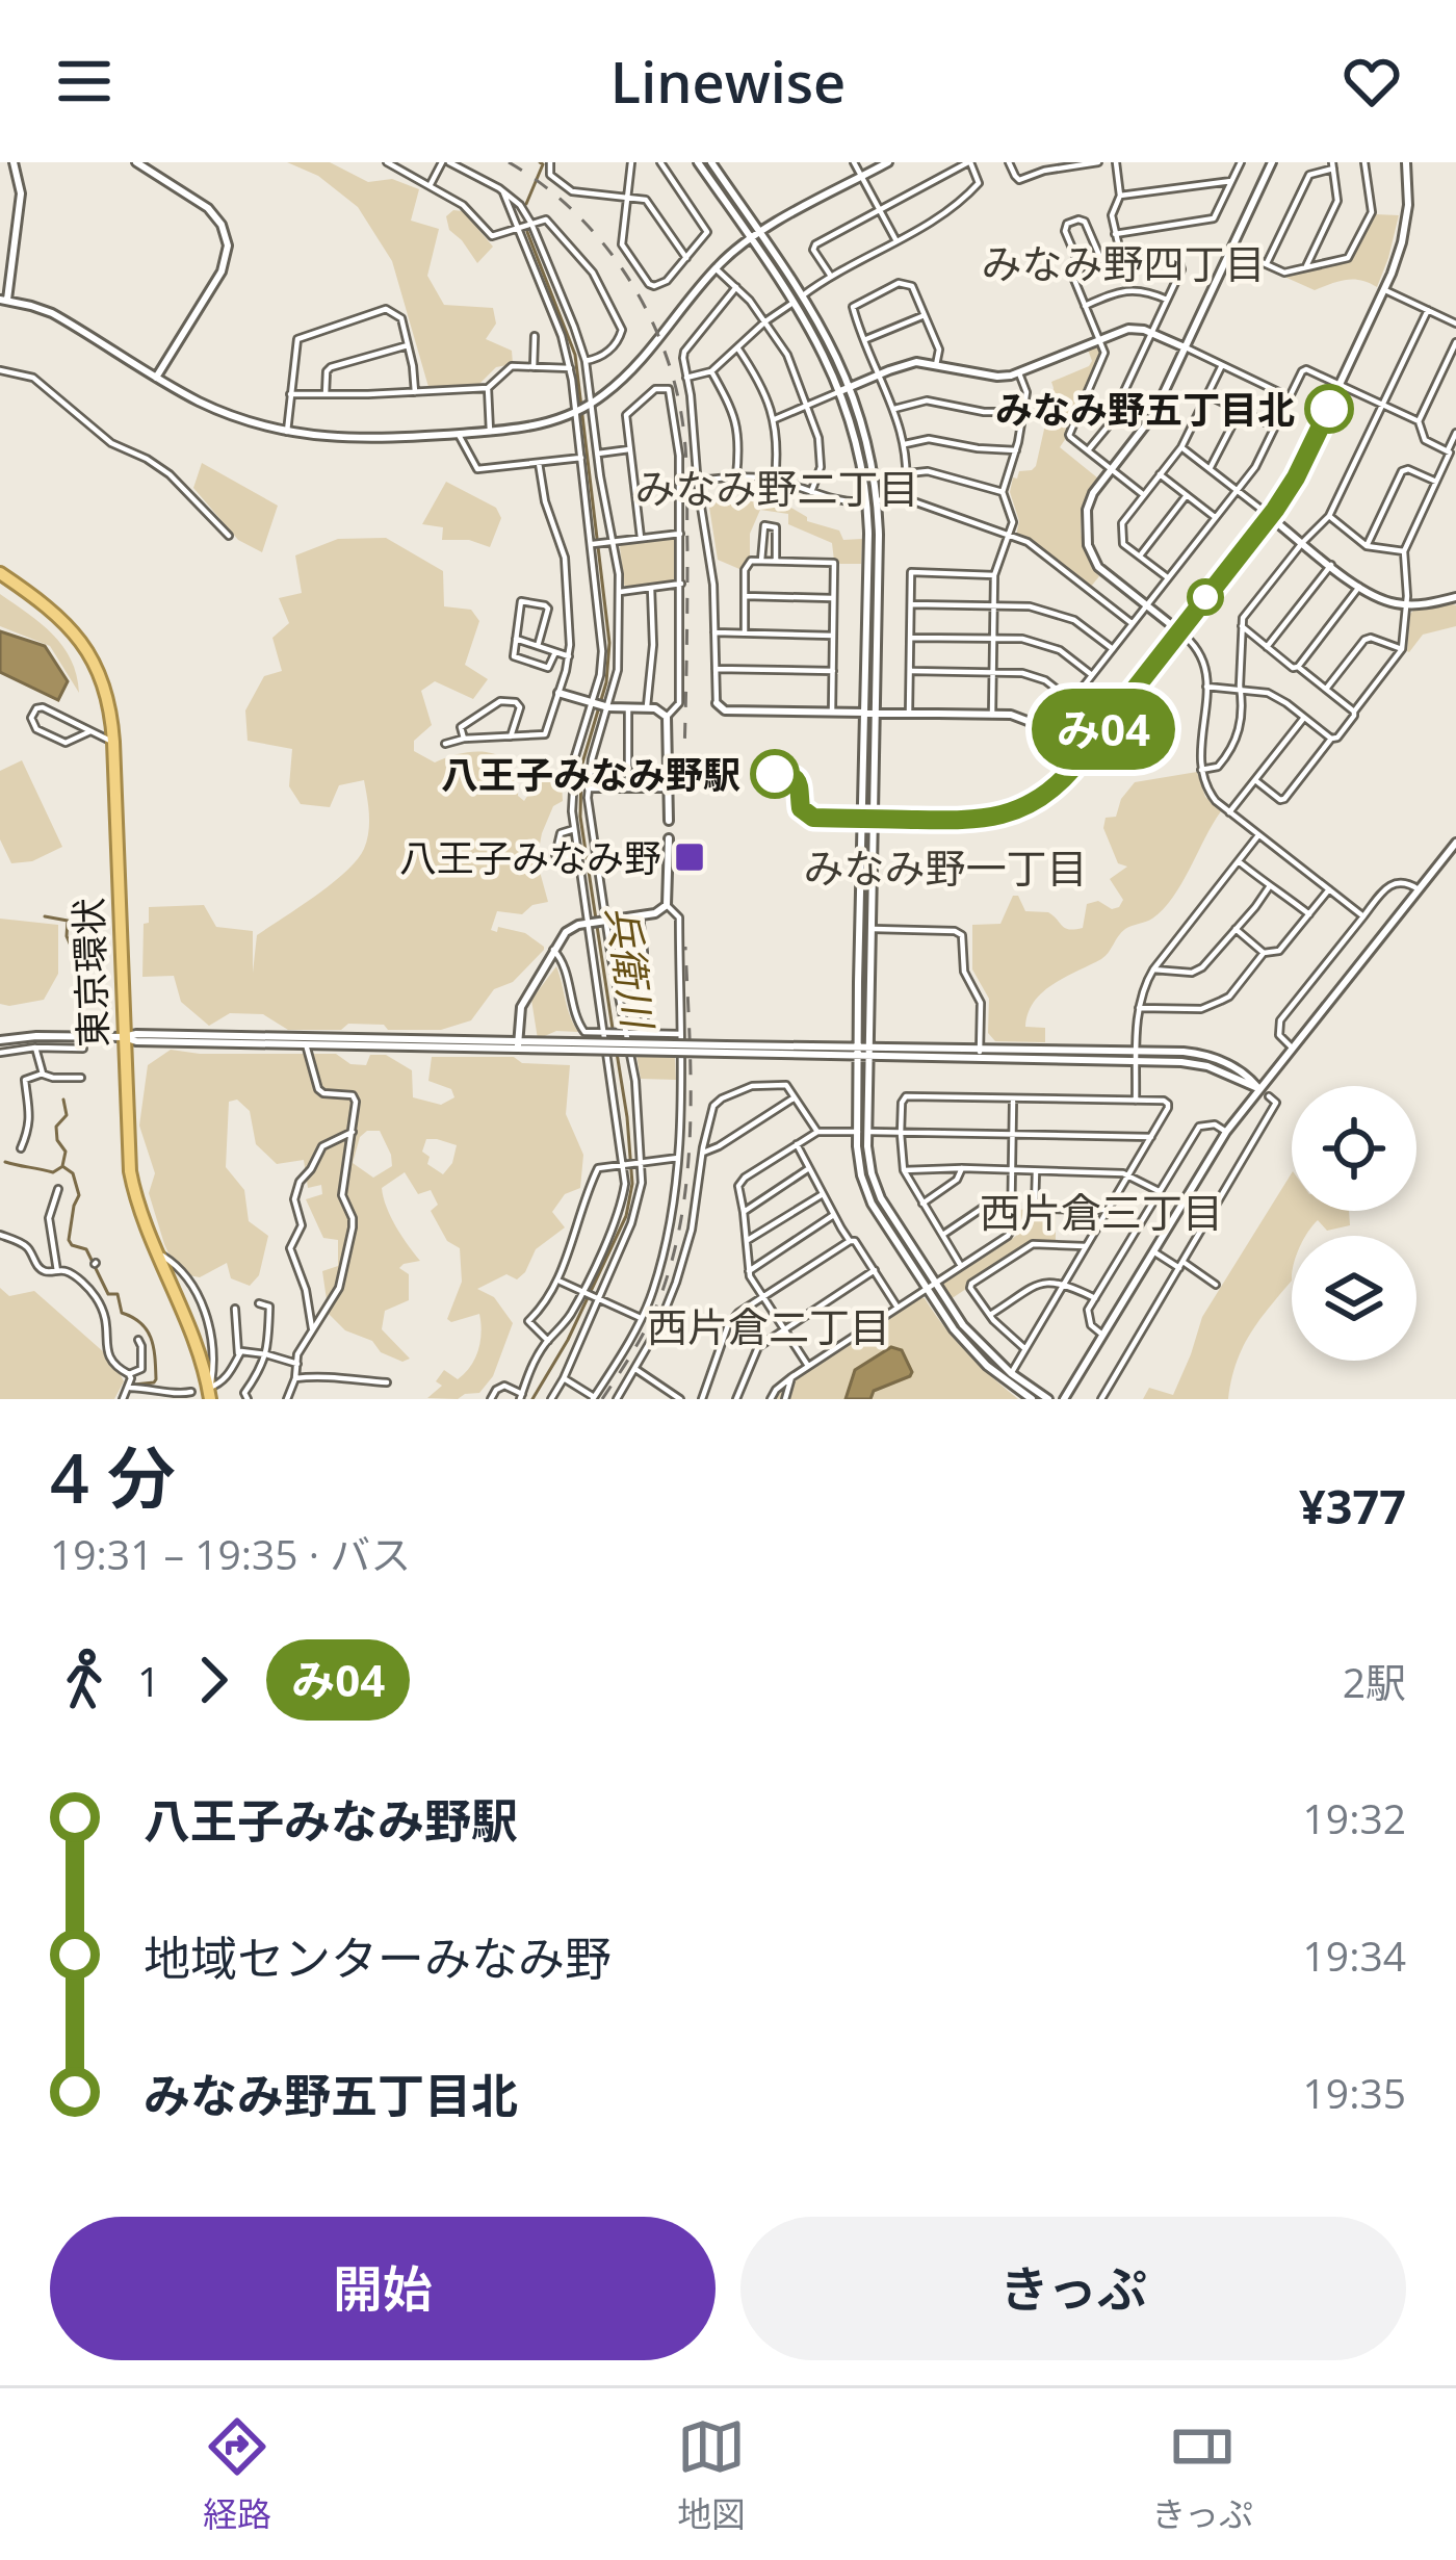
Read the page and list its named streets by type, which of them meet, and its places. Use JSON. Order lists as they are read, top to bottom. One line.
{"streets":{"highway":["東京環状"]},"districts":["みなみ野四丁目","みなみ野二丁目","みなみ野一丁目","西片倉三丁目","西片倉二丁目"],"water":["兵衛川"],"places":{"other":["みなみ野五丁目北","八王子みなみ野駅"],"transit":["八王子みなみ野"]},"lines":["bus line み04"],"page":{"header":"Linewise","on_map":"み04","heading":["4 分","19:31 – 19:35 · バス","¥377"],"legs":["1","み04","2駅"],"list":[{"name":"八王子みなみ野駅","value":"19:32"},{"name":"地域センターみなみ野","value":"19:34"},{"name":"みなみ野五丁目北","value":"19:35"}],"buttons":["開始","きっぷ"],"tabs":["経路","地図","きっぷ"]}}
